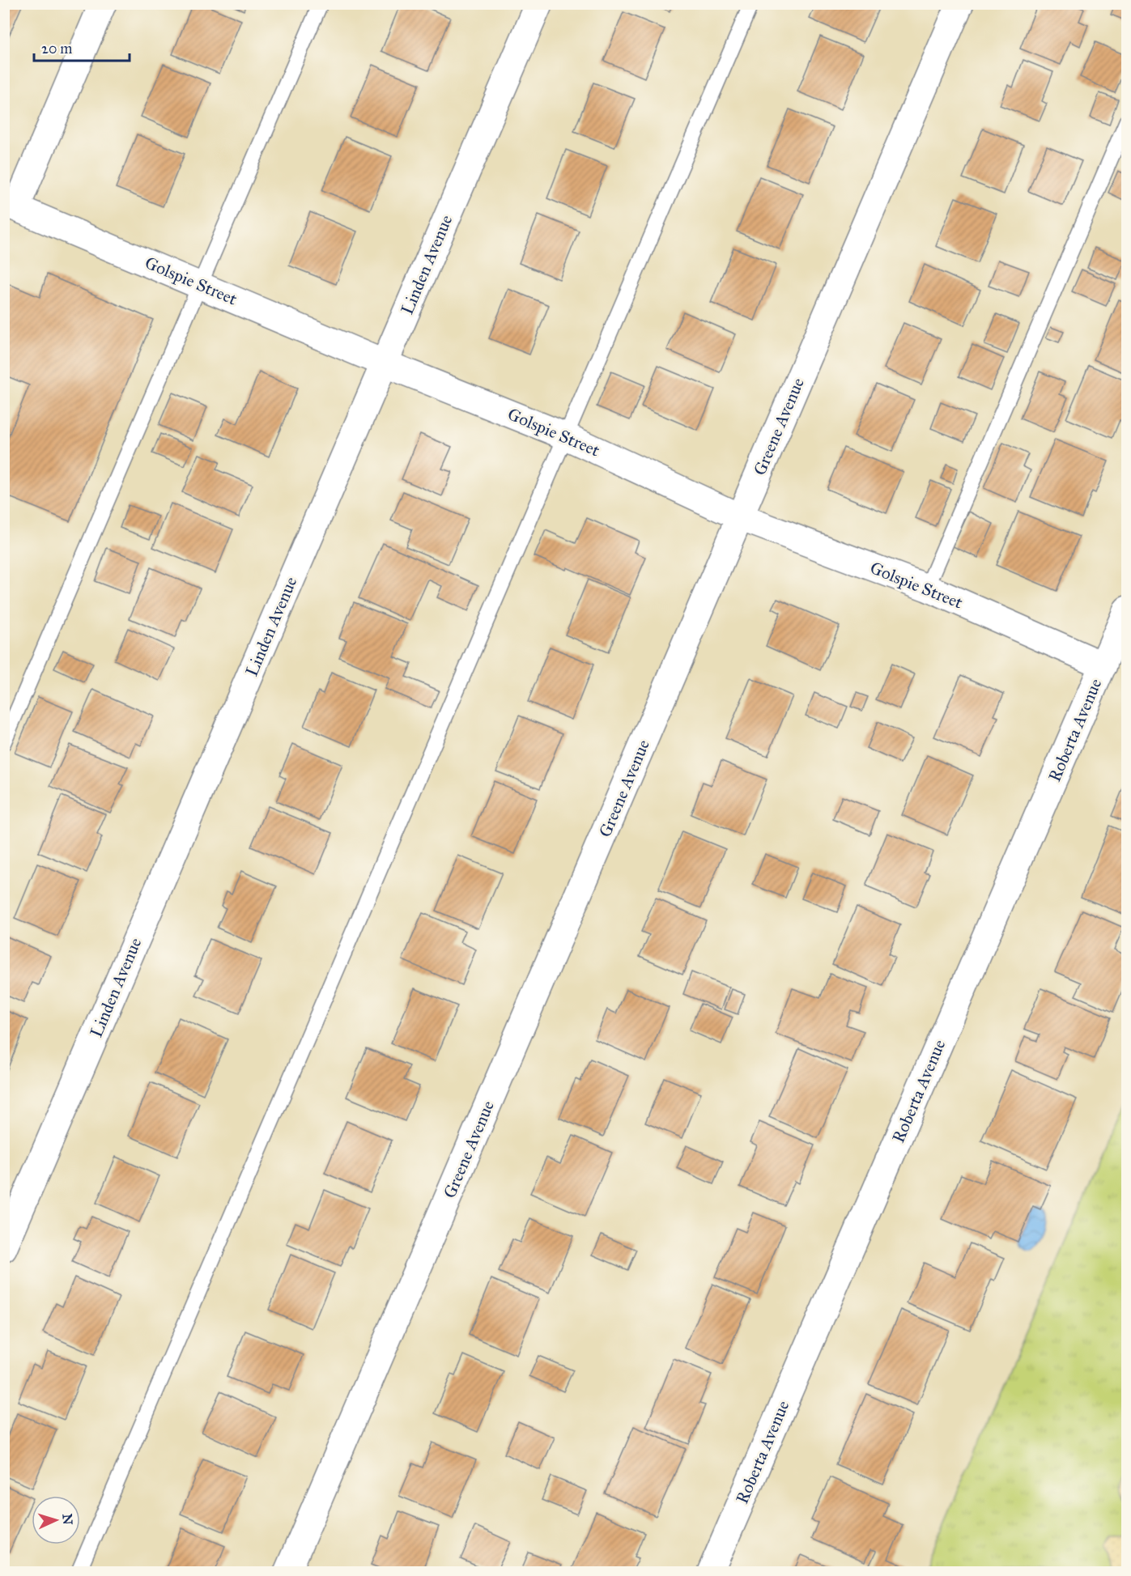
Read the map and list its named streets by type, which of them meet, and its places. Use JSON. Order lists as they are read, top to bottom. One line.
{"streets":{"street":["Linden Avenue","Golspie Street","Greene Avenue","Roberta Avenue"]},"crossings":[["Linden Avenue","Golspie Street"],["Golspie Street","Greene Avenue"],["Golspie Street","Roberta Avenue"]],"scale_bar":"20 m","north":"right"}
